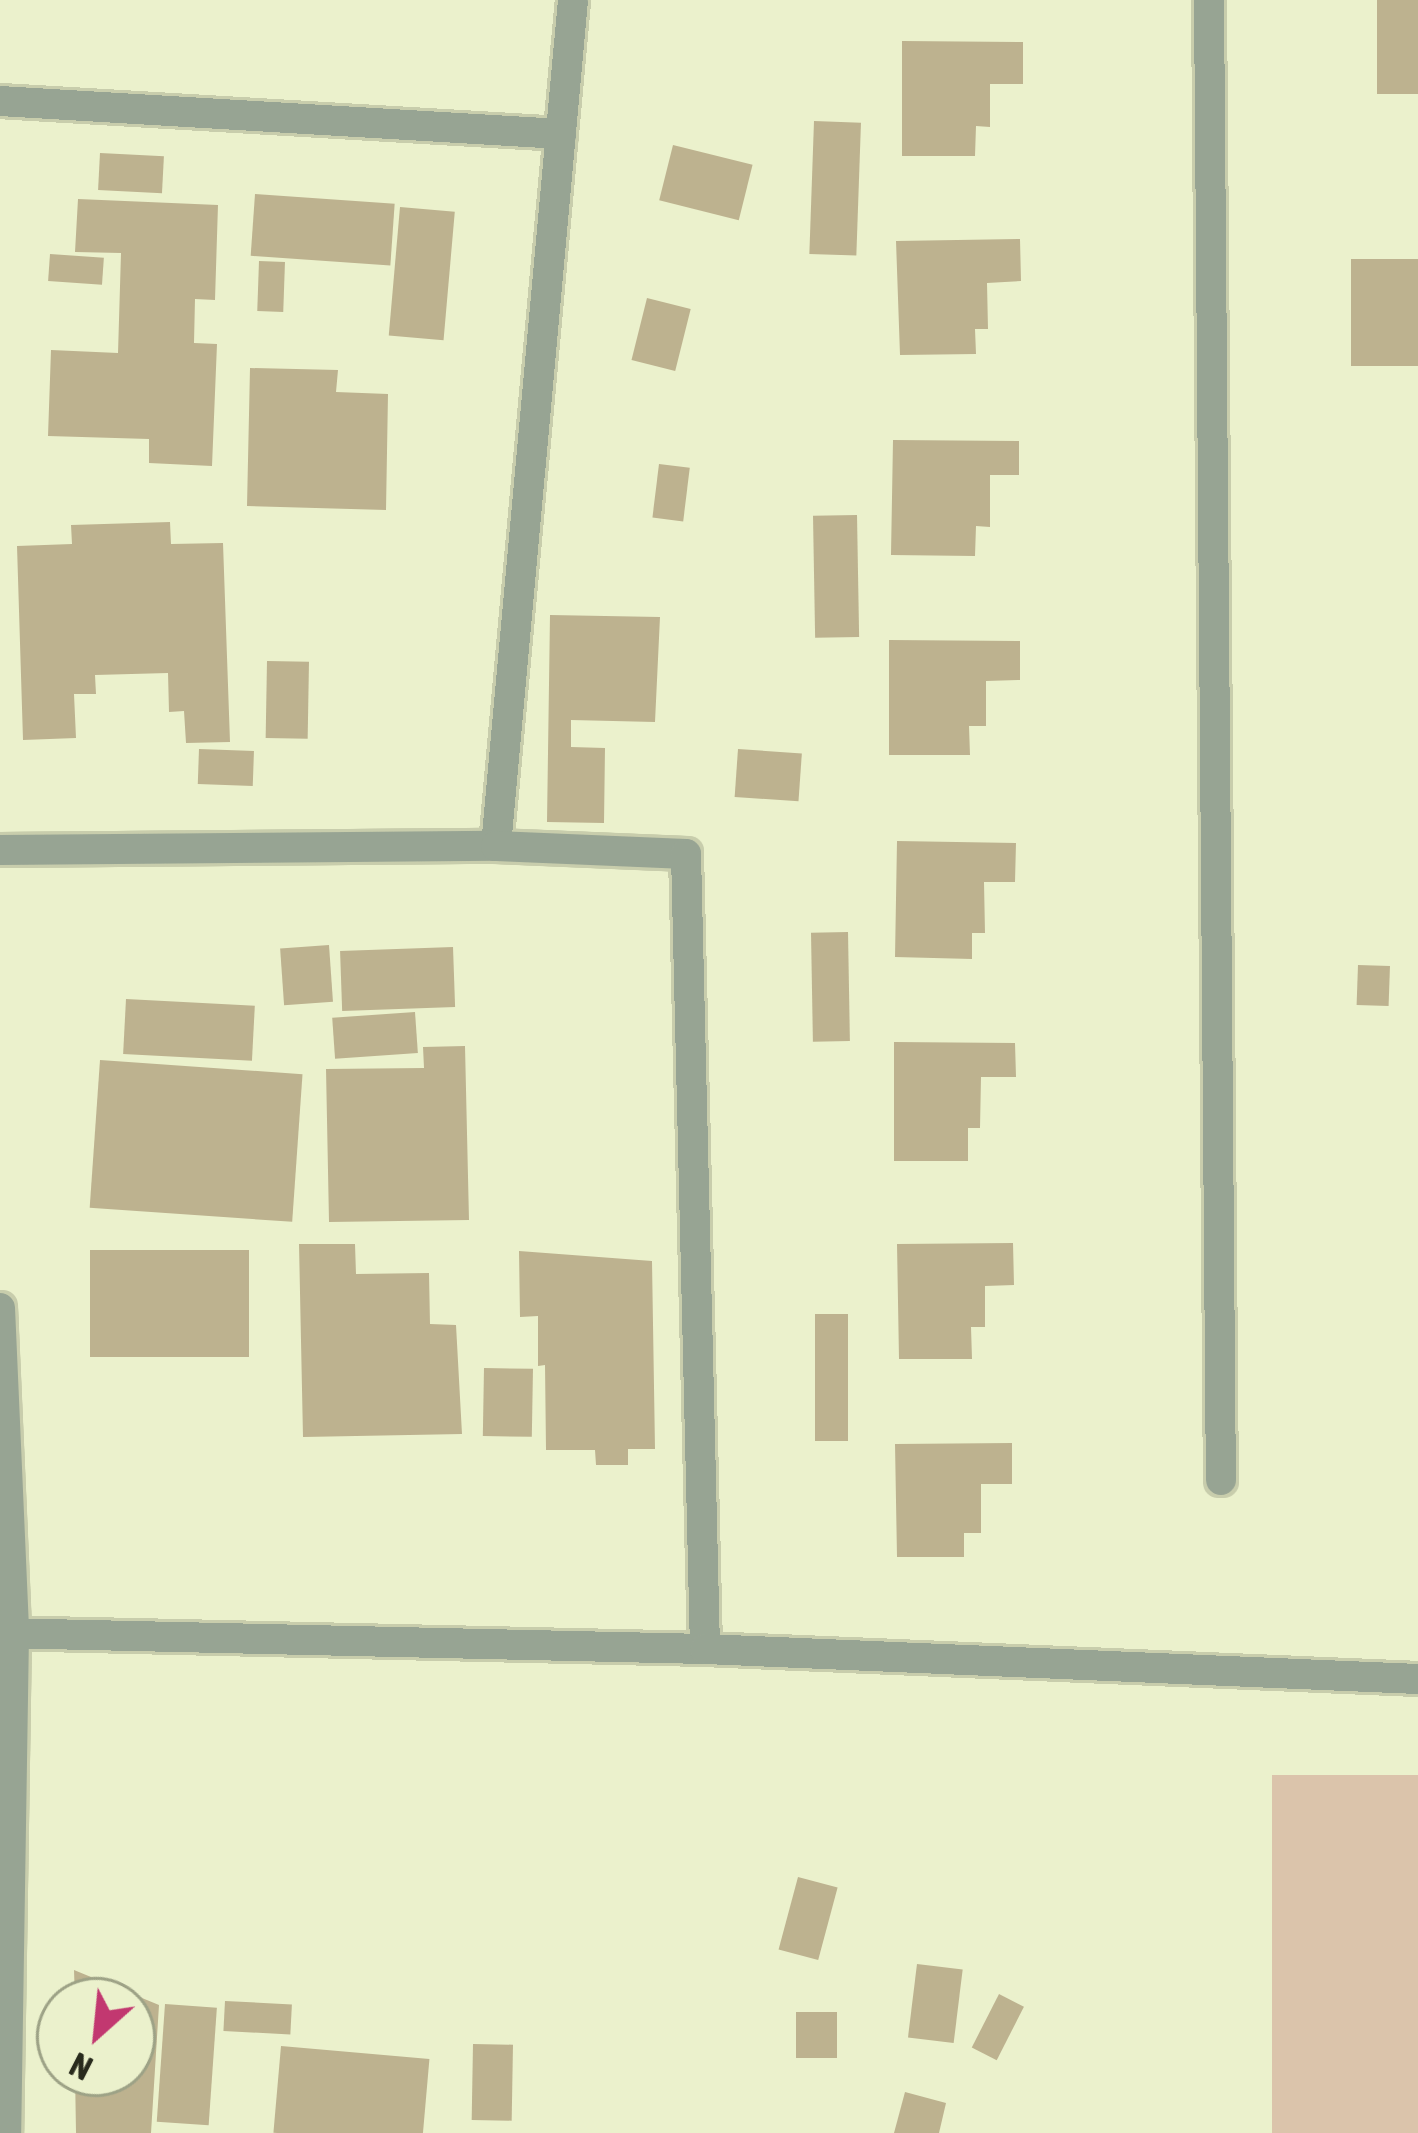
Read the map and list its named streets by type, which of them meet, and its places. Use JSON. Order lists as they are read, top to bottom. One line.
{"north":"bottom left"}
